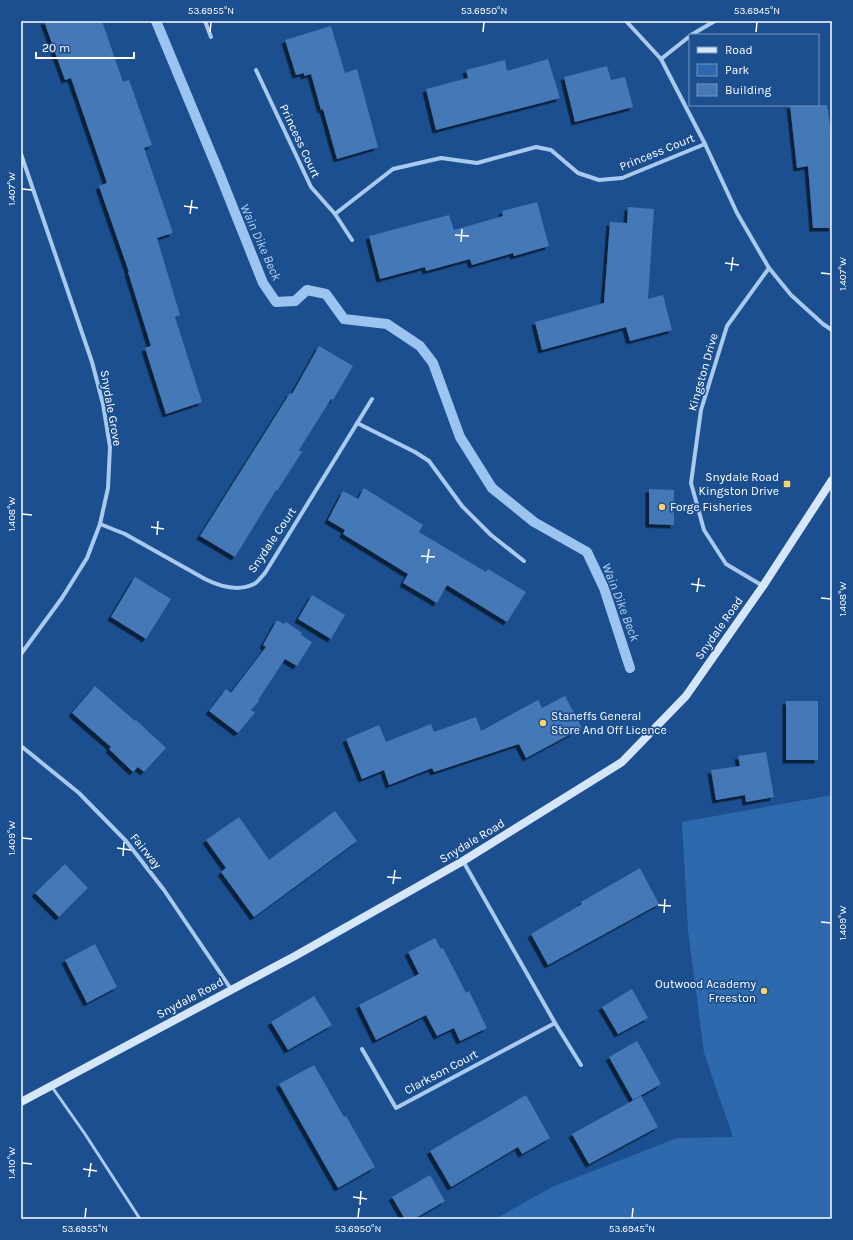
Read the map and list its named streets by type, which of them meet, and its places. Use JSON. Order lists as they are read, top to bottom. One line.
{"streets":{"street":["Princess Court","Kingston Drive","Snydale Grove","Snydale Court","Snydale Road","Fairway","Clarkson Court"]},"crossings":[["Kingston Drive","Snydale Road"],["Snydale Grove","Snydale Court"],["Snydale Road","Fairway"]],"water":["Wain Dike Beck"],"places":{"transit":["Snydale Road Kingston Drive"],"other":["Forge Fisheries","Staneffs General Store And Off Licence","Outwood Academy Freeston"]},"legend":["Road","Park","Building"],"scale_bar":"20 m","coordinates":["53.6955°N","53.6950°N","53.6945°N","1.407°W","1.408°W","1.409°W","1.410°W"]}
